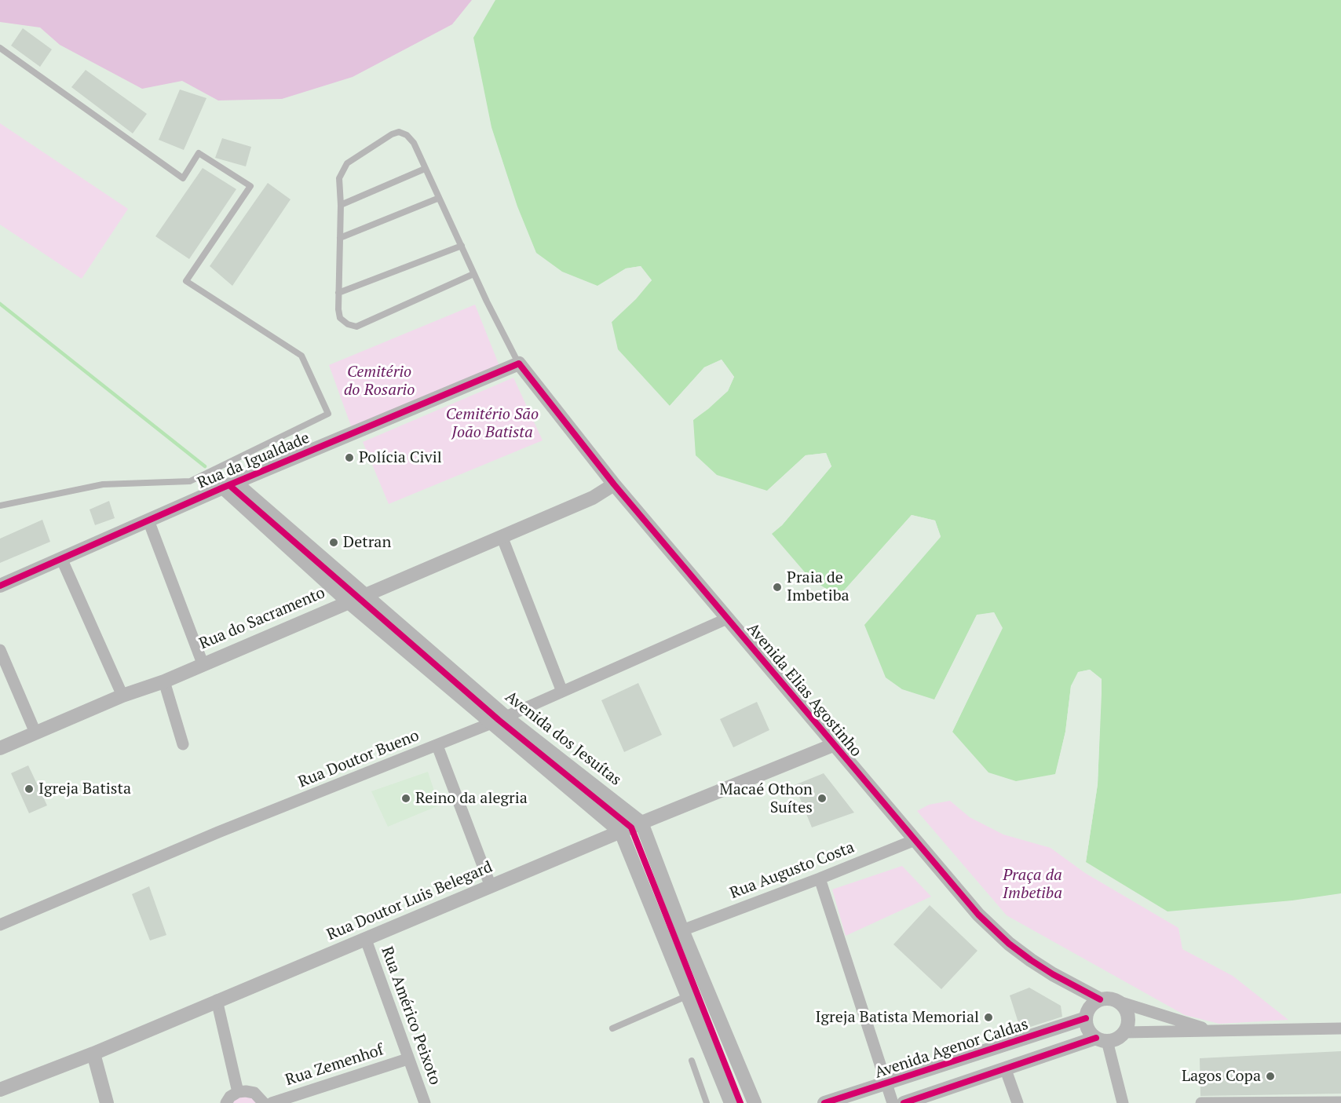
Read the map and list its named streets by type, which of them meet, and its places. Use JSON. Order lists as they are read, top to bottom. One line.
{"streets":{"street":["Rua da Igualdade","Rua do Sacramento","Avenida Elias Agostinho","Avenida dos Jesuítas","Rua Doutor Bueno","Rua Augusto Costa","Rua Doutor Luis Belegard","Rua Américo Peixoto","Avenida Agenor Caldas","Rua Zemenhof"]},"crossings":[["Rua da Igualdade","Avenida Elias Agostinho"],["Rua da Igualdade","Avenida dos Jesuítas"],["Rua do Sacramento","Avenida Elias Agostinho"],["Rua do Sacramento","Avenida dos Jesuítas"],["Avenida Elias Agostinho","Rua Doutor Bueno"],["Avenida Elias Agostinho","Rua Augusto Costa"],["Avenida Elias Agostinho","Rua Doutor Luis Belegard"],["Avenida Elias Agostinho","Avenida Agenor Caldas"],["Avenida dos Jesuítas","Rua Doutor Bueno"],["Avenida dos Jesuítas","Rua Doutor Luis Belegard"],["Rua Doutor Luis Belegard","Rua Américo Peixoto"],["Rua Américo Peixoto","Rua Zemenhof"]],"parks":["Cemitério do Rosario","Cemitério São João Batista","Praça da Imbetiba"],"places":["Polícia Civil","Detran","Praia de Imbetiba","Igreja Batista","Reino da alegria","Macaé Othon Suítes","Igreja Batista Memorial","Lagos Copa"]}
